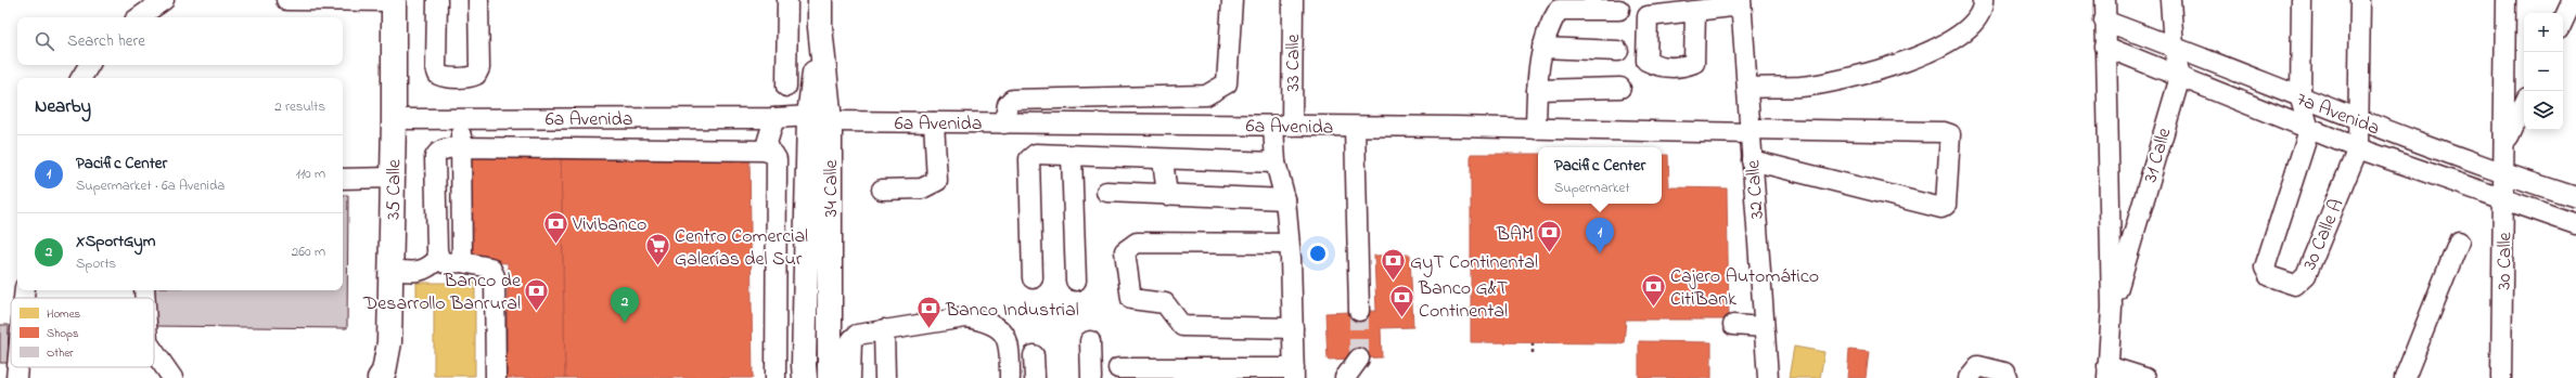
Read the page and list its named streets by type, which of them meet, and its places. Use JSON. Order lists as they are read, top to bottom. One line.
{"streets":{"main road":["34 Calle","35 Calle"],"street":["33 Calle","7a Avenida","6a Avenida","31 Calle","32 Calle","30 Calle A","30 Calle"]},"crossings":[["33 Calle","6a Avenida"],["7a Avenida","31 Calle"],["7a Avenida","30 Calle A"],["7a Avenida","30 Calle"],["6a Avenida","34 Calle"],["6a Avenida","35 Calle"],["6a Avenida","32 Calle"]],"places":{"bank":["Vivibanco","BAM","GyT Continental","Cajero Automático CitiBank","Banco de Desarrollo Banrural","Banco G&T Continental","Banco Industrial"],"supermarket":["Centro Comercial Galerías del Sur"]},"legend":["Homes","Shops","Other"],"page":{"map_buttons":["+","−"],"search":"Search here","heading":["Nearby","2 results"],"list":[{"mark":"1","name":"Pacific Center","note":"Supermarket · 6a Avenida","value":"110 m"},{"mark":"2","name":"XSportGym","note":"Sports","value":"260 m"}],"popup":["Pacific Center","Supermarket"],"pins":["1","2"]}}
